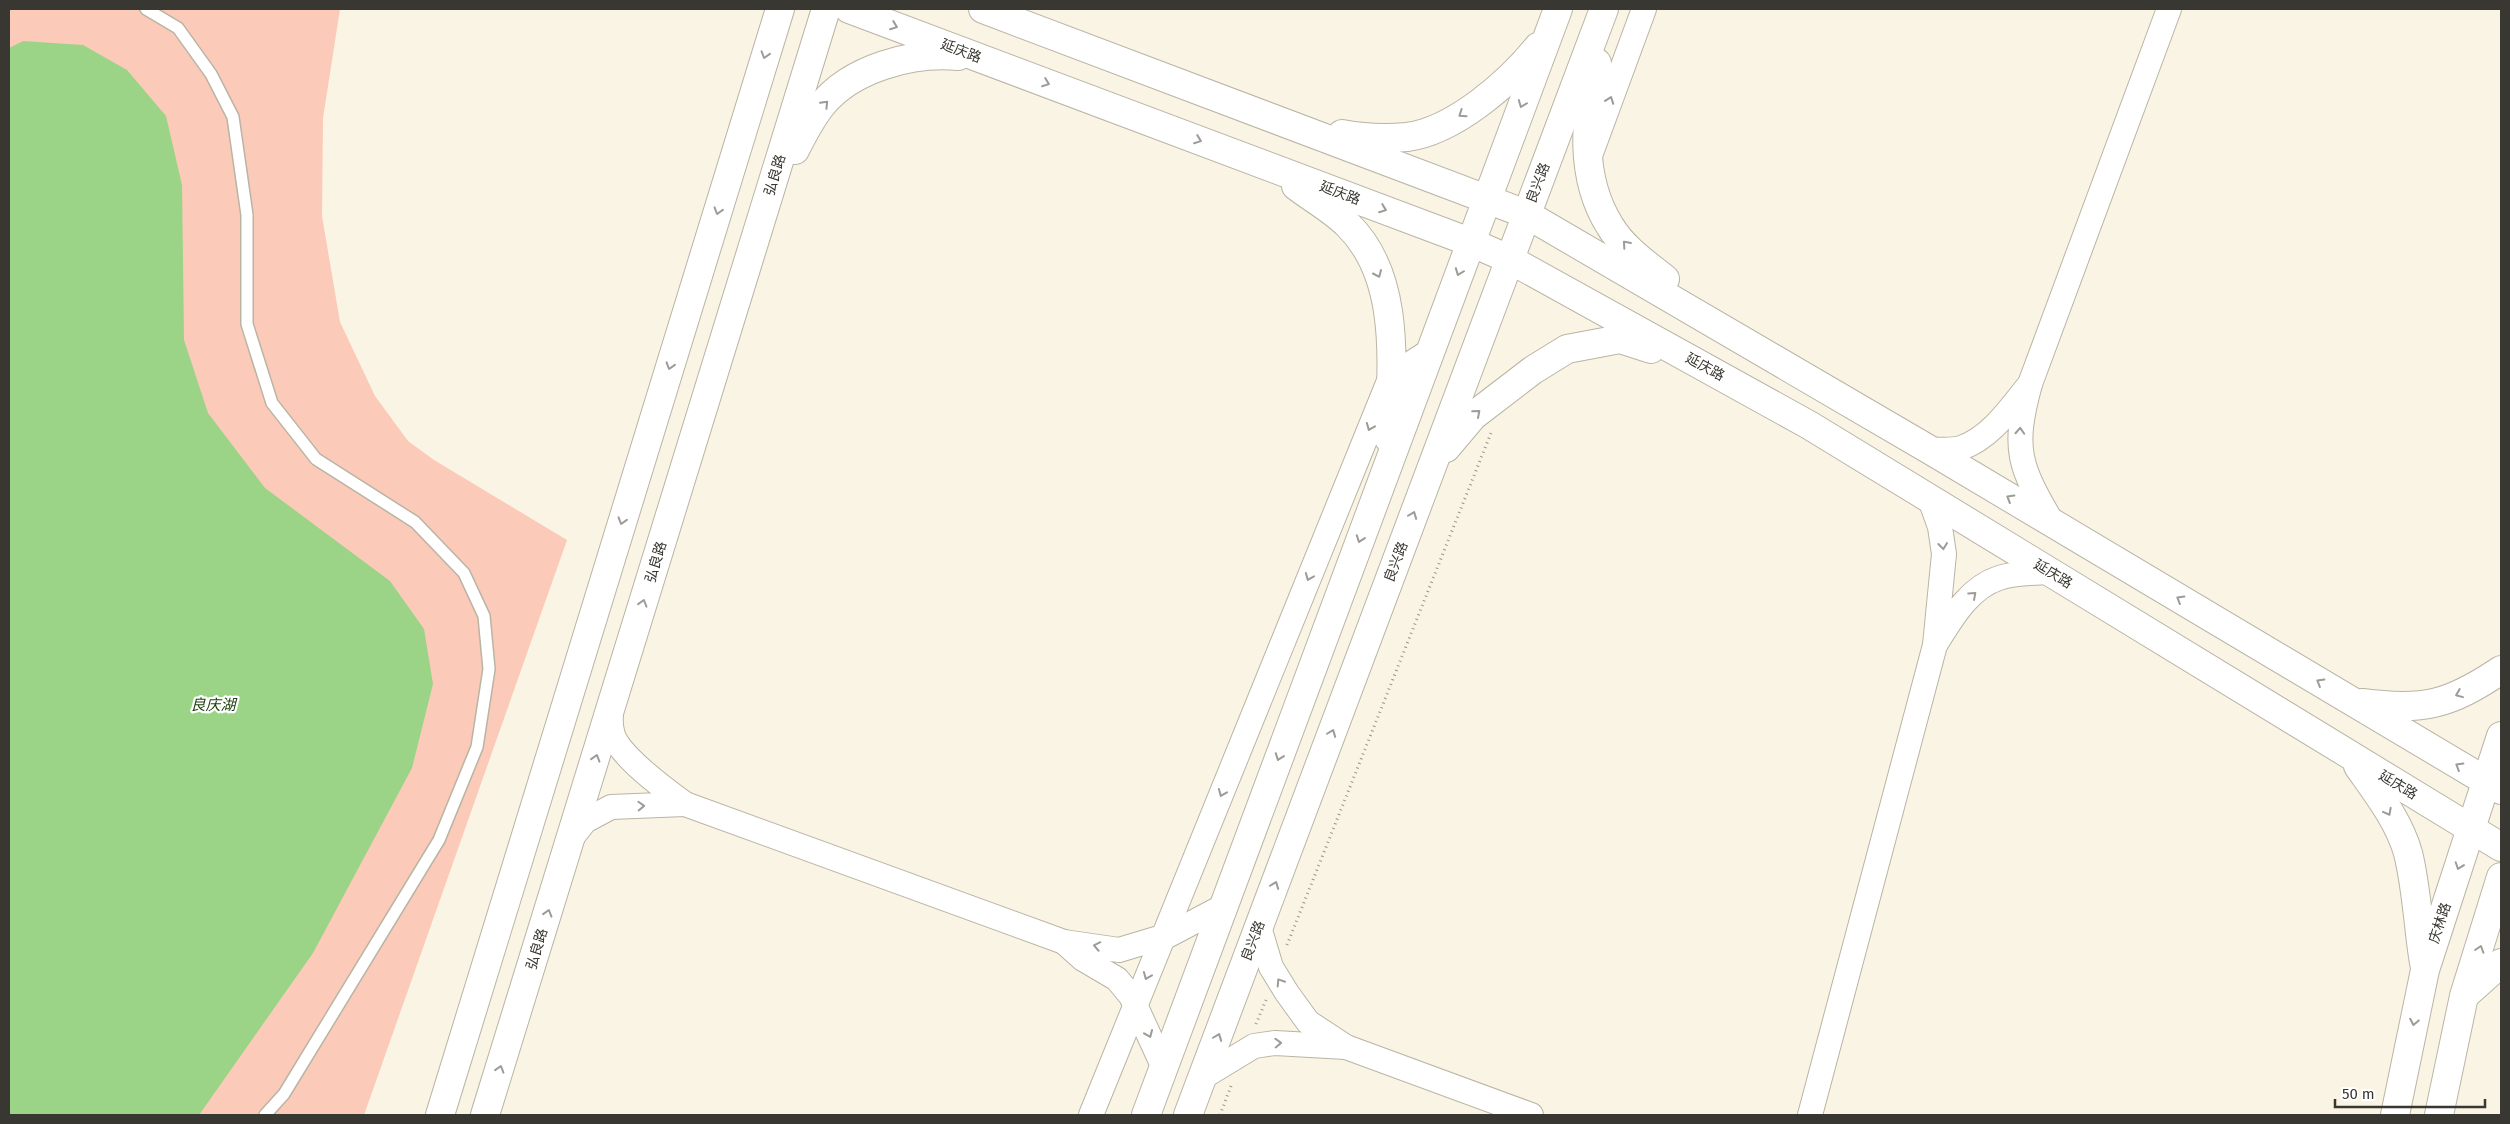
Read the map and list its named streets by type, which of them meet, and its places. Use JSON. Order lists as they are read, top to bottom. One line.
{"streets":{"street":["延庆路","弘良路","良兴路","庆林路"]},"crossings":[["延庆路","良兴路"],["延庆路","庆林路"]],"water":["良庆湖"],"scale_bar":"50 m"}
